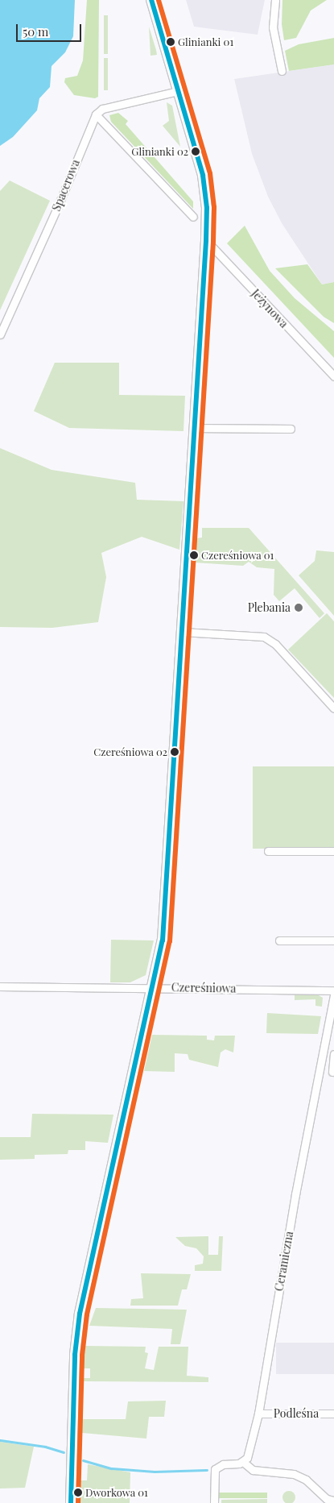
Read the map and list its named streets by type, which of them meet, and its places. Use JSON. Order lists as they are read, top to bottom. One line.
{"streets":{"street":["Spacerowa","Jeżynowa","Czereśniowa","Ceramiczna","Podleśna"]},"crossings":[["Ceramiczna","Podleśna"]],"places":["Glinianki 01","Glinianki 02","Czereśniowa 01","Plebania","Czereśniowa 02","Dworkowa 01"],"scale_bar":"50 m"}
